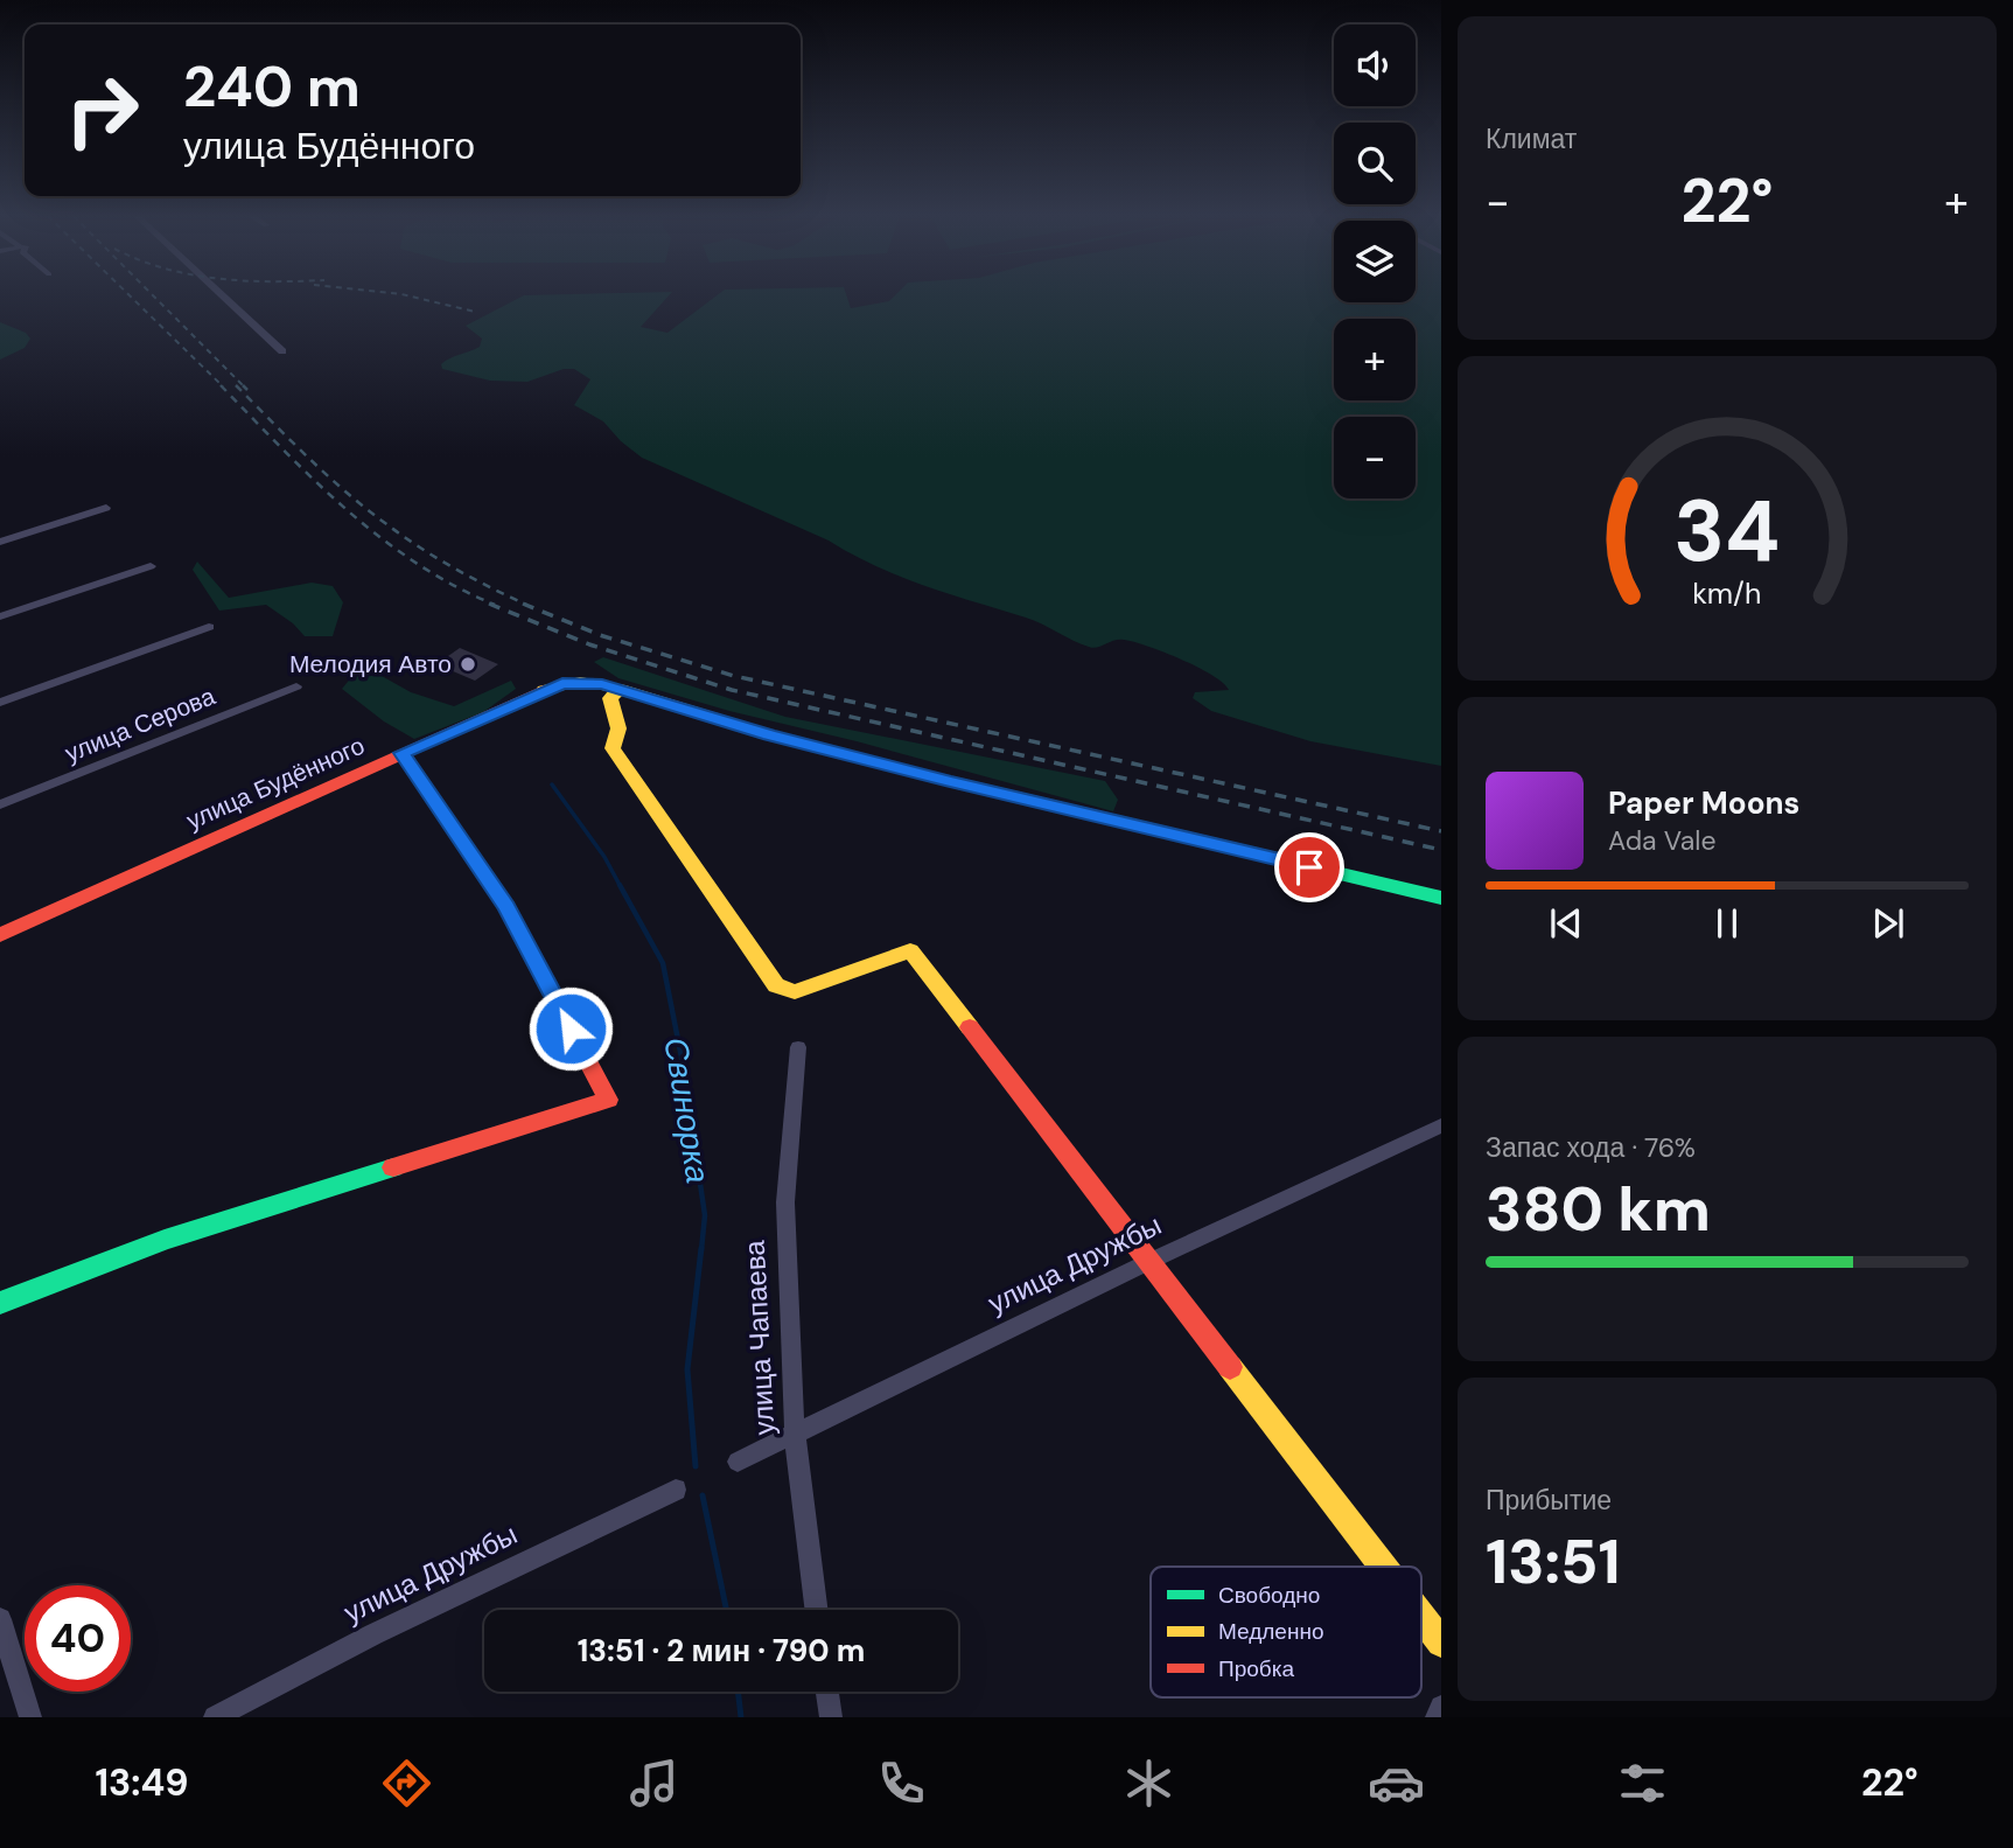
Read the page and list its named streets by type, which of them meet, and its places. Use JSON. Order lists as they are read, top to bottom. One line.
{"streets":{"street":["улица Серова","улица Будённого","улица Дружбы","улица Чапаева"]},"crossings":[["улица Дружбы","улица Чапаева"]],"water":["Свинорка"],"places":["Мелодия Авто"],"legend":["Свободно","Медленно","Пробка"],"page":{"tile":["Климат",["Запас хода · 76%","380 km"],["Прибытие","13:51"]],"map_buttons":["+","−"],"turn":["240 m","улица Будённого"],"heat":["−","22°","+"],"song":["Paper Moons","Ada Vale"],"limit":"40","trip":"13:51 · 2 мин · 790 m","tabs":["13:49","22°"],"gauge":["34","km/h"]}}
